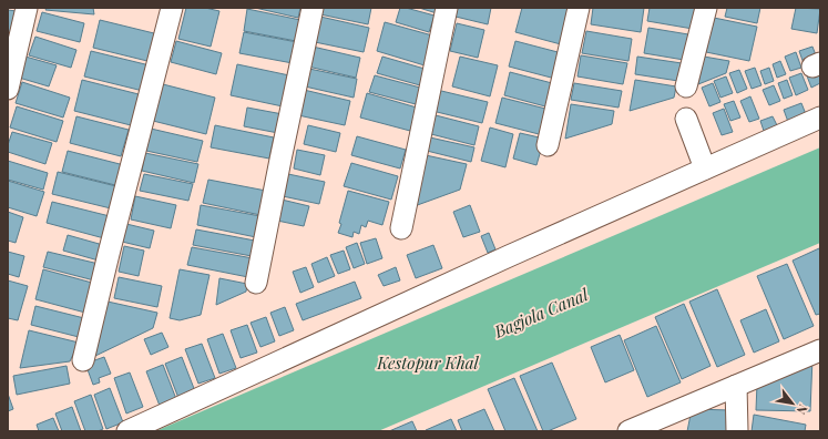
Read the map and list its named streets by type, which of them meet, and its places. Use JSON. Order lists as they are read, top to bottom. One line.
{"water":["Bagjola Canal","Kestopur Khal"],"north":"bottom right"}
